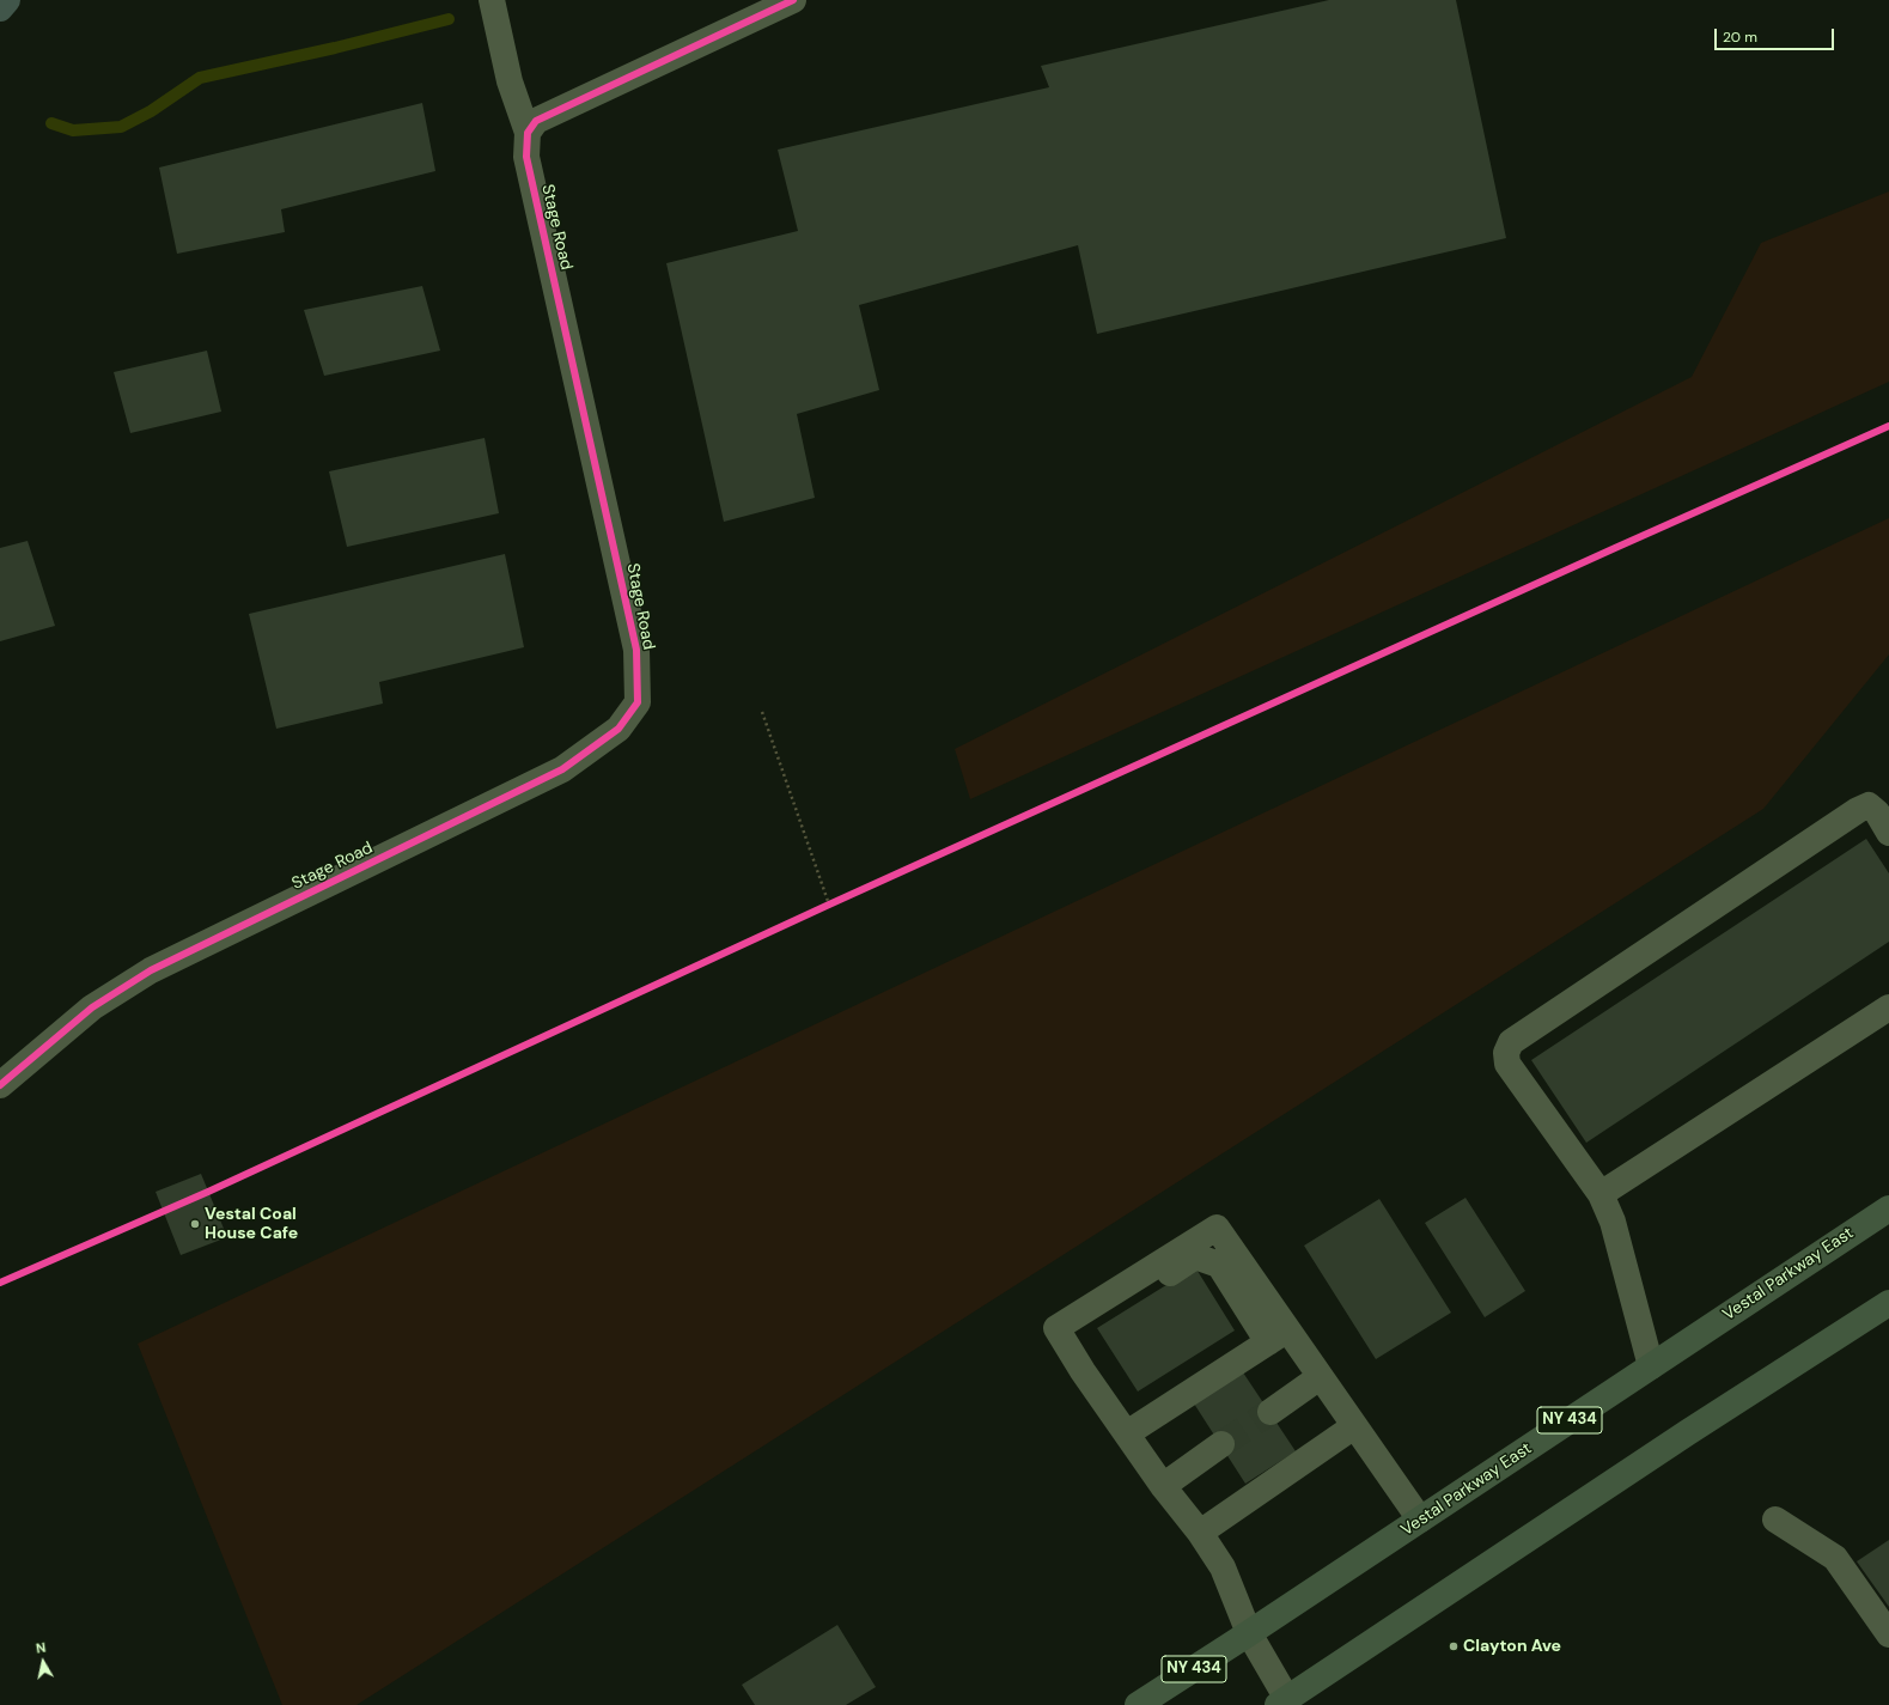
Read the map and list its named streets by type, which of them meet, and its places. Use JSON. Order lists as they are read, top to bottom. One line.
{"streets":{"main road":["Vestal Parkway East","NY 434"],"street":["Stage Road"]},"places":["Vestal Coal House Cafe","Clayton Ave"],"scale_bar":"20 m","north":"top"}
